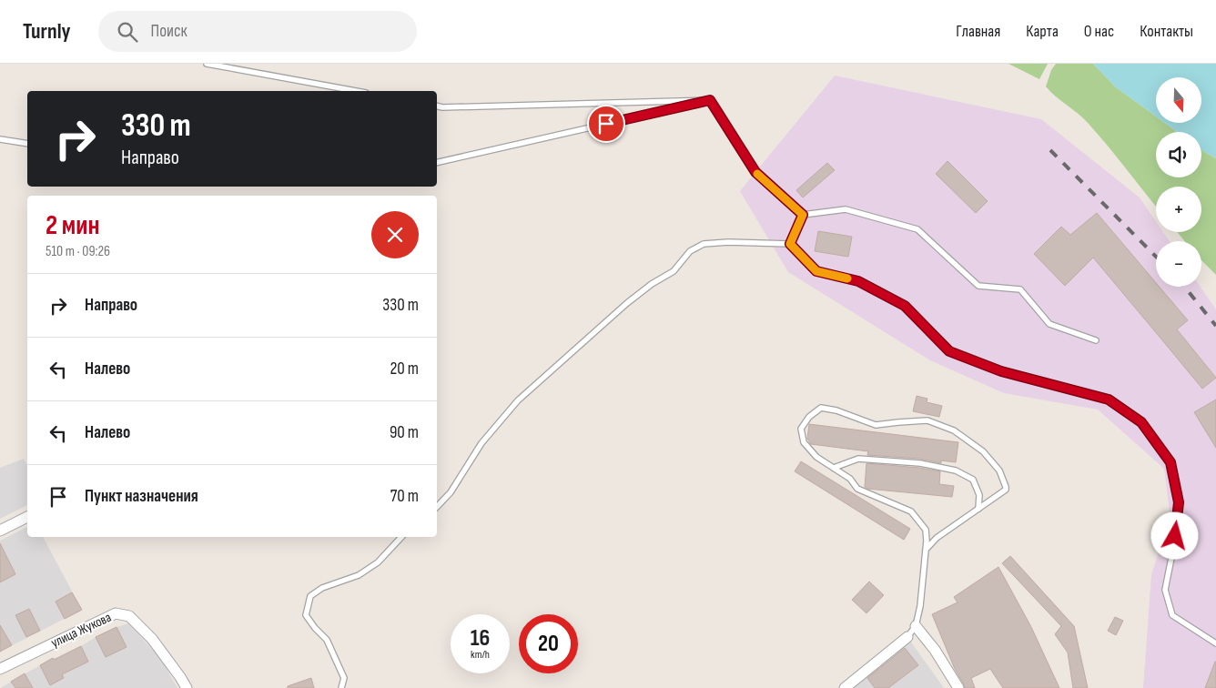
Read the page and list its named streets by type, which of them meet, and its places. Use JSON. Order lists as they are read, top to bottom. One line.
{"streets":{"street":["улица Жукова"]},"north":"bottom","page":{"header":"Turnly","search":"Поиск","nav":["Главная","Карта","О нас","Контакты"],"map_buttons":["+","−"],"turn":["330 m","Направо"],"heading":["2 мин","510 m · 09:26"],"list":[{"name":"Направо","value":"330 m"},{"name":"Налево","value":"20 m"},{"name":"Налево","value":"90 m"},{"name":"Пункт назначения","value":"70 m"}],"speed":"16 km/h","limit":"20"}}
